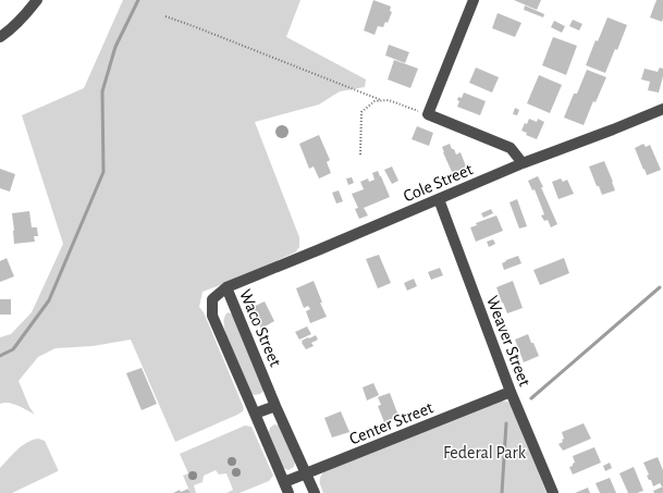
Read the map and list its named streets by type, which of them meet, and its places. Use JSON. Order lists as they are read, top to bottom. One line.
{"streets":{"street":["Cole Street","Waco Street","Weaver Street","Center Street"]},"crossings":[["Cole Street","Waco Street"],["Cole Street","Weaver Street"],["Waco Street","Center Street"],["Weaver Street","Center Street"]],"parks":["Federal Park"]}
